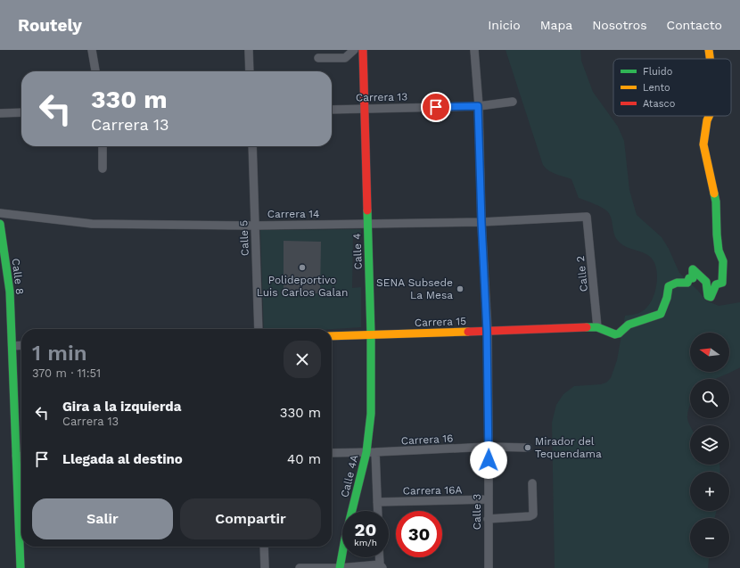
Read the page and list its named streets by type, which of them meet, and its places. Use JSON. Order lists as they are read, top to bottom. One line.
{"streets":{"main road":["Calle 4","Calle 8","Carrera 15","Calle 4A"],"street":["Carrera 13","Carrera 14","Calle 5","Calle 2","Carrera 16","Carrera 16A","Calle 3"]},"crossings":[["Carrera 13","Calle 4"],["Carrera 13","Calle 3"],["Carrera 14","Calle 5"],["Carrera 14","Calle 4"],["Carrera 14","Calle 2"],["Carrera 14","Calle 3"],["Calle 4","Carrera 15"],["Calle 4","Carrera 16"],["Calle 4","Calle 4A"],["Calle 4","Carrera 16A"],["Calle 2","Carrera 15"],["Carrera 15","Calle 3"],["Carrera 16","Calle 4A"],["Carrera 16","Calle 3"],["Carrera 16A","Calle 3"]],"places":["Polideportivo Luis Carlos Galan","SENA Subsede La Mesa","Mirador del Tequendama"],"legend":["Fluido","Lento","Atasco"],"north":"left","page":{"header":"Routely","nav":["Inicio","Mapa","Nosotros","Contacto"],"turn":["330 m","Carrera 13"],"heading":["1 min","370 m · 11:51"],"map_buttons":["+","−"],"list":[{"name":"Gira a la izquierda","note":"Carrera 13","value":"330 m"},{"name":"Llegada al destino","value":"40 m"}],"buttons":["Salir","Compartir"],"speed":"20 km/h","limit":"30"}}
